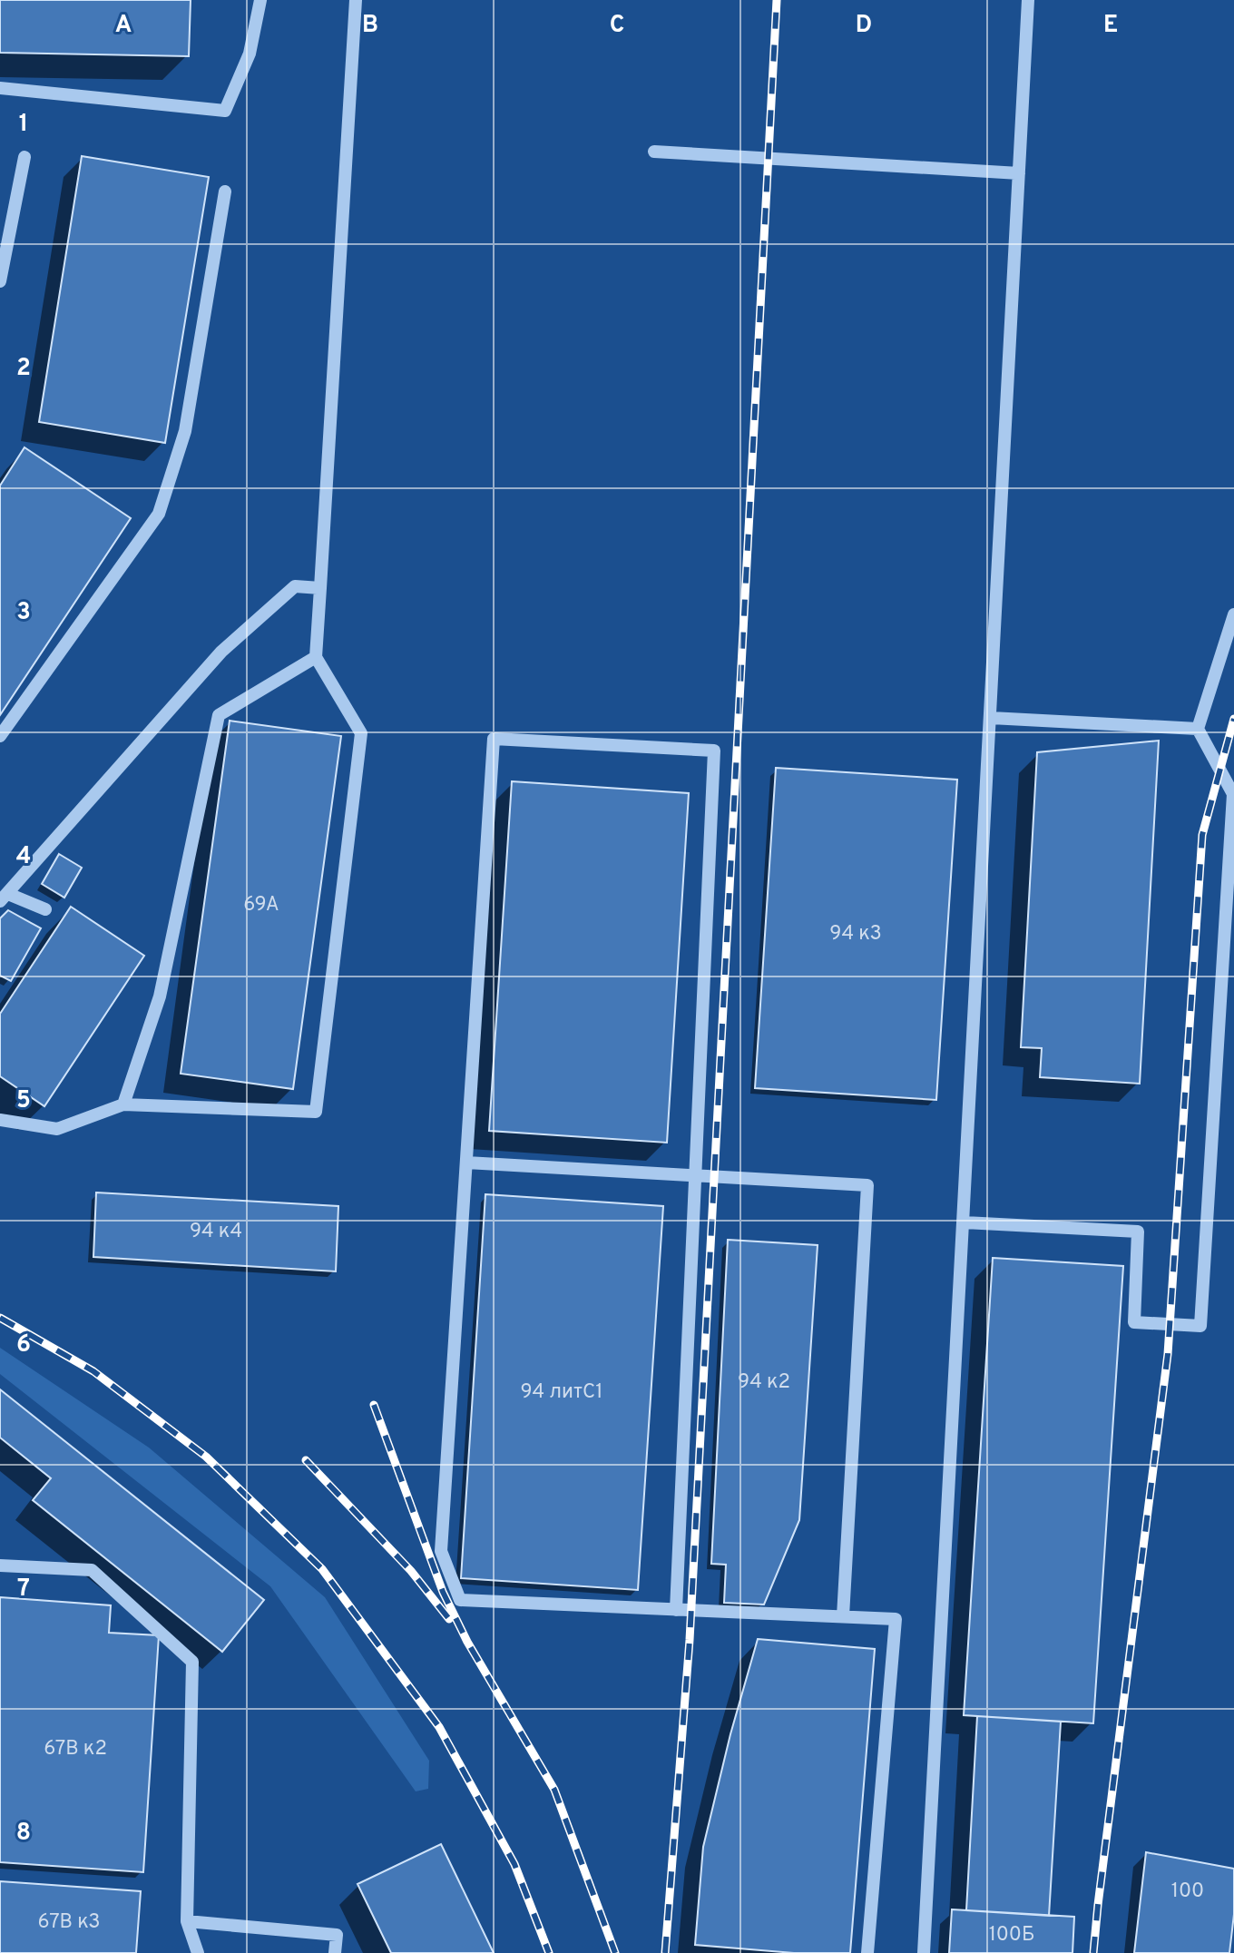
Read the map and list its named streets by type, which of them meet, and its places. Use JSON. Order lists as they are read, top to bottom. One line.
{"house_numbers":["69А","94 к3","94 к4","94 к2","94 литС1","67В к2","100","67В к3","100Б"],"grid":{"columns":["A","B","C","D","E"],"rows":["1","2","3","4","5","6","7","8"]}}
